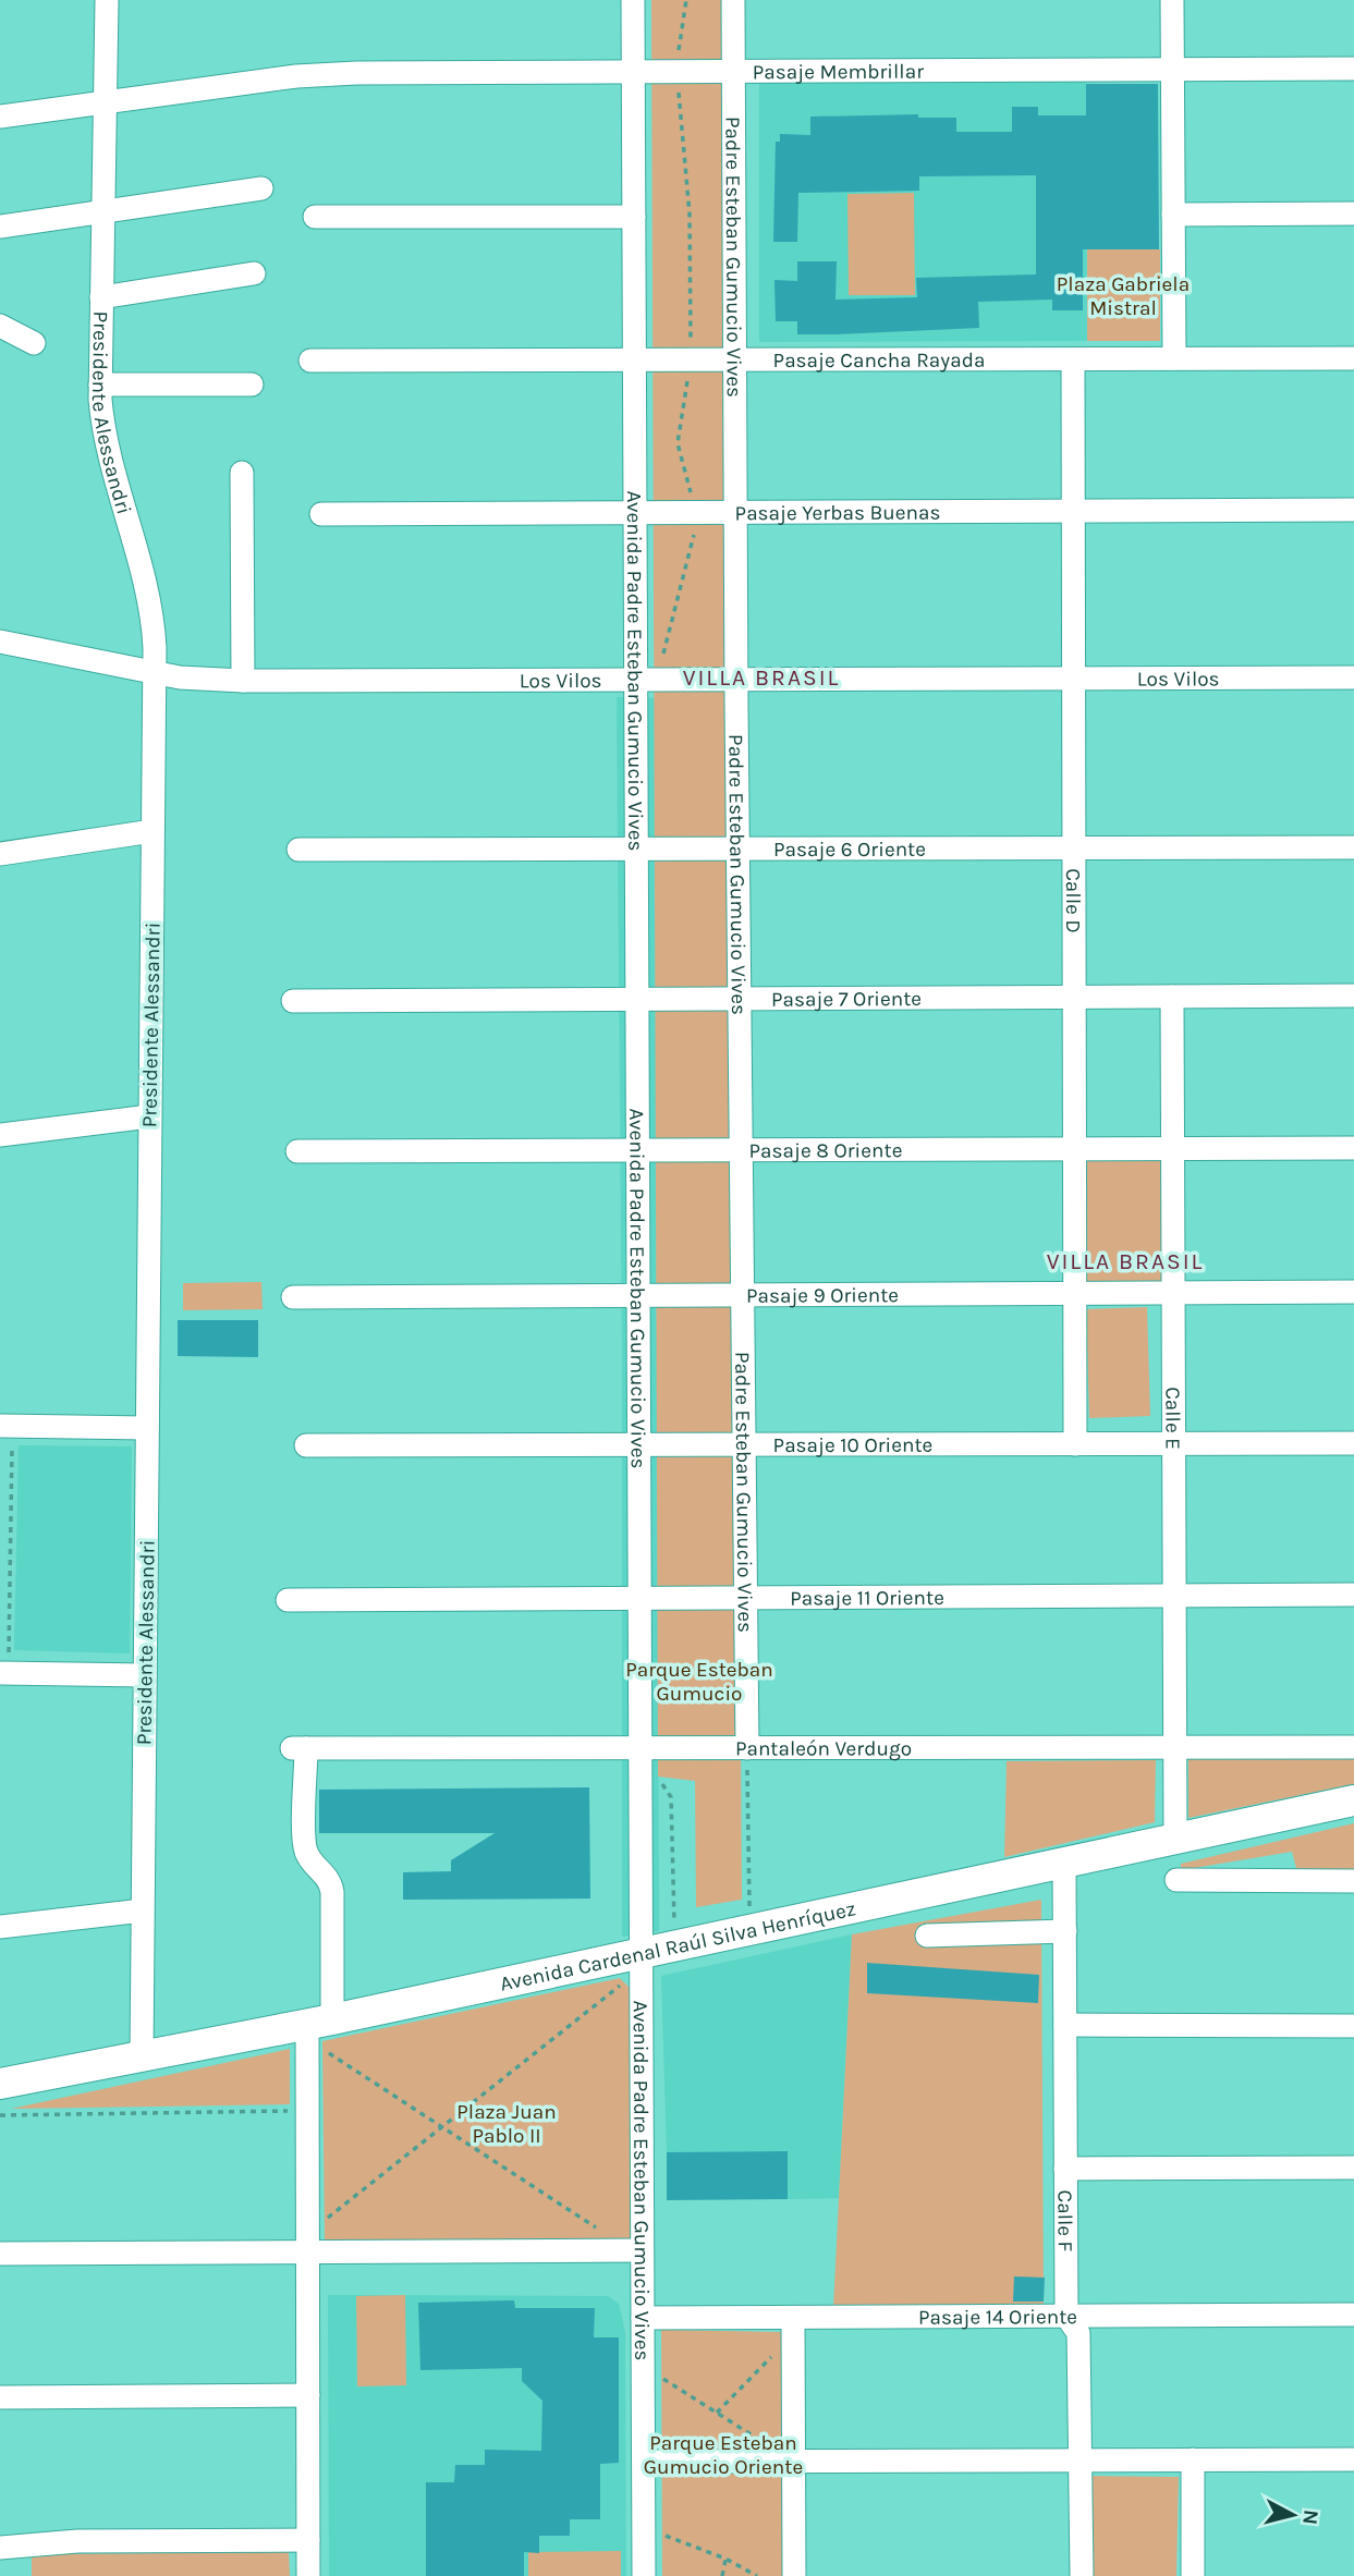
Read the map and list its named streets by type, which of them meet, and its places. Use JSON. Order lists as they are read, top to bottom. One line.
{"streets":{"main road":["Avenida Cardenal Raúl Silva Henríquez"],"street":["Pasaje Membrillar","Padre Esteban Gumucio Vives","Pasaje Cancha Rayada","Presidente Alessandri","Pasaje Yerbas Buenas","Avenida Padre Esteban Gumucio Vives","Los Vilos","Pasaje 6 Oriente","Calle D","Pasaje 7 Oriente","Pasaje 8 Oriente","Pasaje 9 Oriente","Calle E","Pasaje 10 Oriente","Pasaje 11 Oriente","Pantaleón Verdugo","Calle F","Pasaje 14 Oriente"]},"crossings":[["Pasaje Membrillar","Padre Esteban Gumucio Vives"],["Pasaje Membrillar","Presidente Alessandri"],["Pasaje Membrillar","Avenida Padre Esteban Gumucio Vives"],["Padre Esteban Gumucio Vives","Pasaje Cancha Rayada"],["Padre Esteban Gumucio Vives","Pasaje Yerbas Buenas"],["Padre Esteban Gumucio Vives","Los Vilos"],["Padre Esteban Gumucio Vives","Pasaje 6 Oriente"],["Padre Esteban Gumucio Vives","Pasaje 7 Oriente"],["Padre Esteban Gumucio Vives","Pasaje 8 Oriente"],["Padre Esteban Gumucio Vives","Pasaje 9 Oriente"],["Padre Esteban Gumucio Vives","Pasaje 10 Oriente"],["Padre Esteban Gumucio Vives","Pasaje 11 Oriente"],["Padre Esteban Gumucio Vives","Pantaleón Verdugo"],["Pasaje Cancha Rayada","Avenida Padre Esteban Gumucio Vives"],["Pasaje Cancha Rayada","Calle D"],["Presidente Alessandri","Los Vilos"],["Presidente Alessandri","Avenida Cardenal Raúl Silva Henríquez"],["Pasaje Yerbas Buenas","Avenida Padre Esteban Gumucio Vives"],["Pasaje Yerbas Buenas","Calle D"],["Avenida Padre Esteban Gumucio Vives","Los Vilos"],["Avenida Padre Esteban Gumucio Vives","Pasaje 6 Oriente"],["Avenida Padre Esteban Gumucio Vives","Pasaje 7 Oriente"],["Avenida Padre Esteban Gumucio Vives","Pasaje 8 Oriente"],["Avenida Padre Esteban Gumucio Vives","Pasaje 9 Oriente"],["Avenida Padre Esteban Gumucio Vives","Pasaje 10 Oriente"],["Avenida Padre Esteban Gumucio Vives","Pasaje 11 Oriente"],["Avenida Padre Esteban Gumucio Vives","Pantaleón Verdugo"],["Avenida Padre Esteban Gumucio Vives","Avenida Cardenal Raúl Silva Henríquez"],["Avenida Padre Esteban Gumucio Vives","Pasaje 14 Oriente"],["Los Vilos","Calle D"],["Pasaje 6 Oriente","Calle D"],["Calle D","Pasaje 7 Oriente"],["Calle D","Pasaje 8 Oriente"],["Calle D","Pasaje 9 Oriente"],["Calle D","Pasaje 10 Oriente"],["Pasaje 7 Oriente","Calle E"],["Pasaje 8 Oriente","Calle E"],["Pasaje 9 Oriente","Calle E"],["Calle E","Pasaje 10 Oriente"],["Calle E","Pasaje 11 Oriente"],["Calle E","Pantaleón Verdugo"],["Calle E","Avenida Cardenal Raúl Silva Henríquez"],["Pantaleón Verdugo","Avenida Cardenal Raúl Silva Henríquez"],["Avenida Cardenal Raúl Silva Henríquez","Calle F"],["Calle F","Pasaje 14 Oriente"]],"districts":["VILLA BRASIL","VILLA BRASIL"],"parks":["Plaza Gabriela Mistral","Parque Esteban Gumucio","Plaza Juan Pablo II","Parque Esteban Gumucio Oriente"],"north":"right"}
